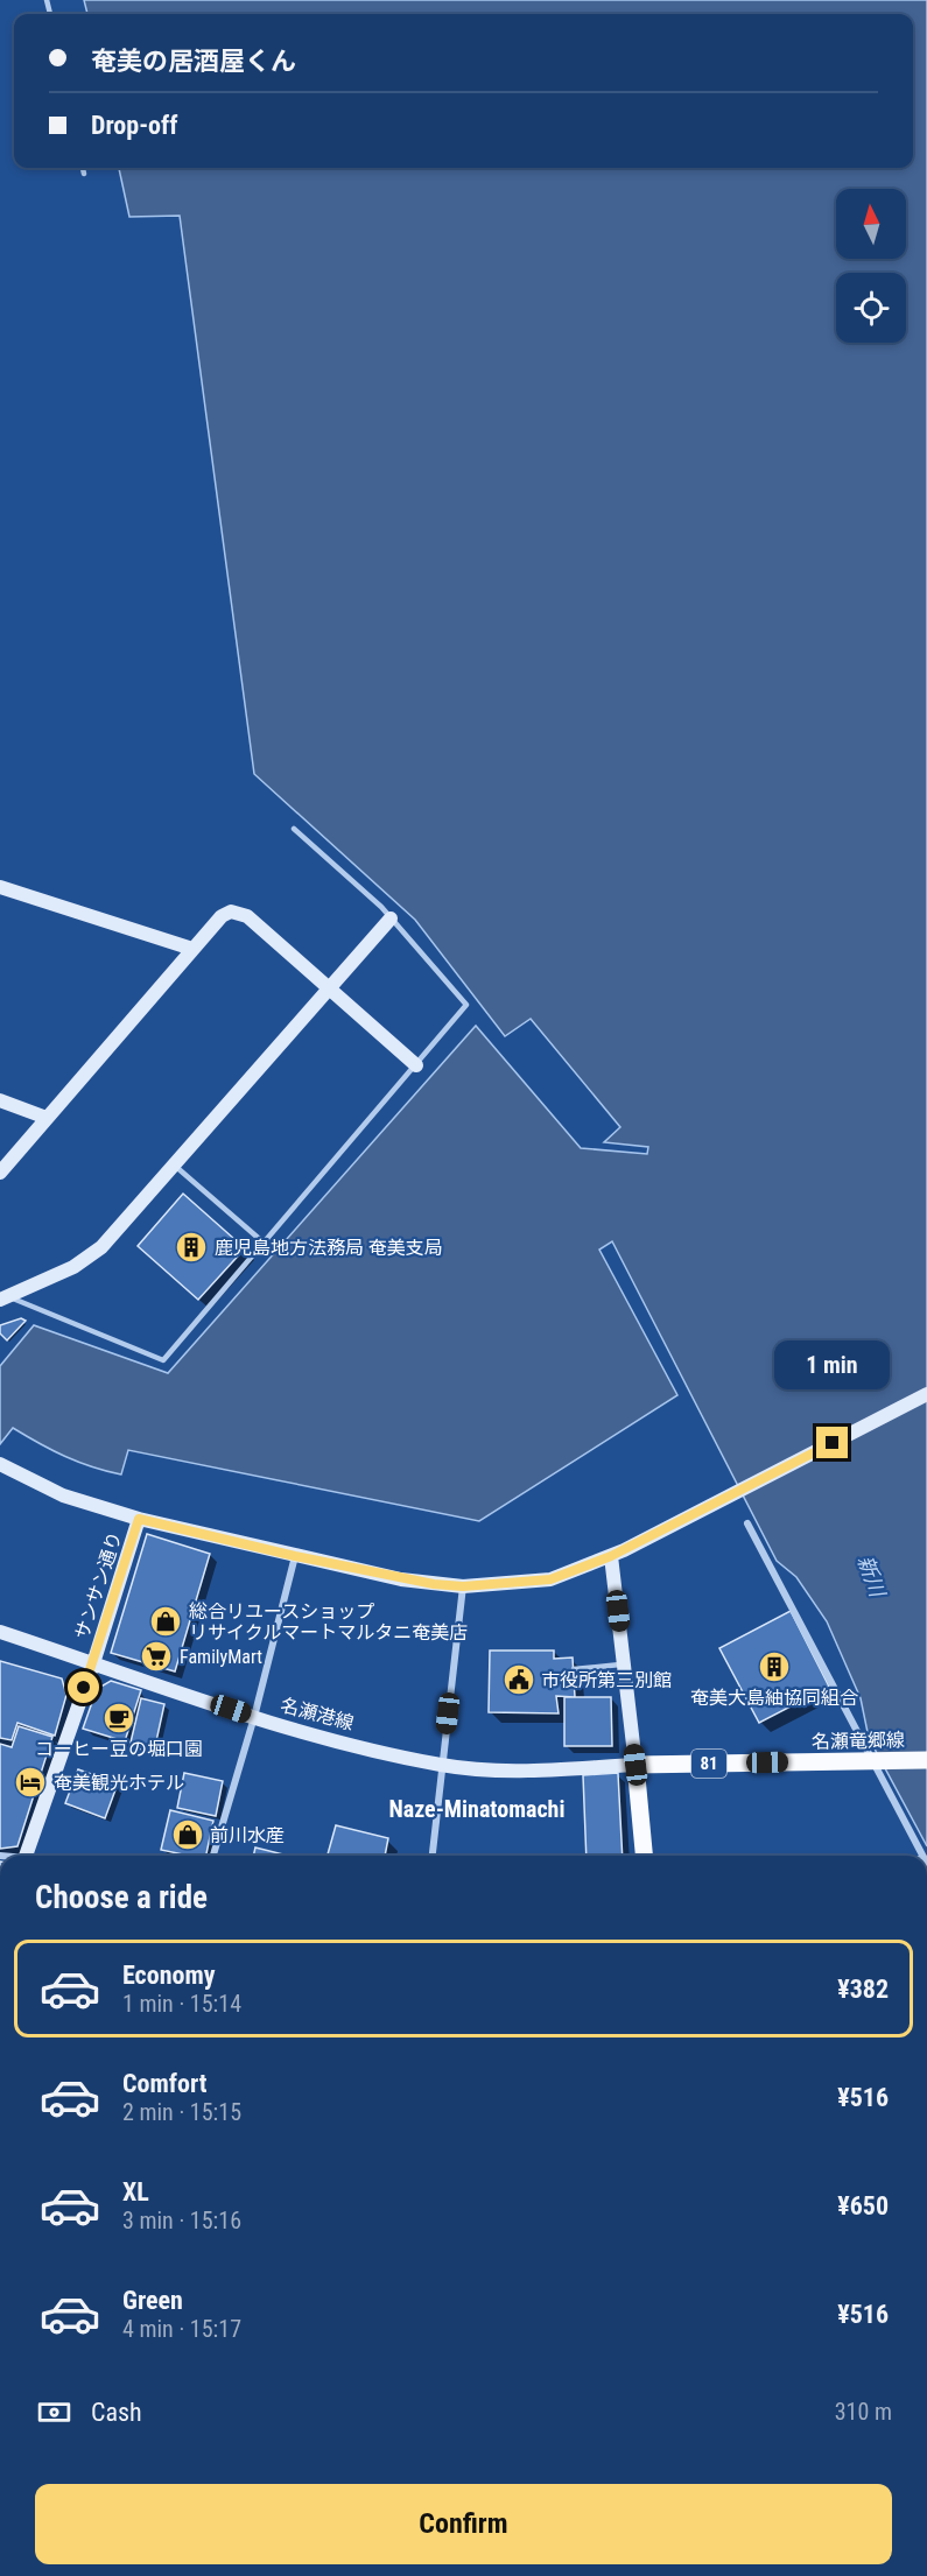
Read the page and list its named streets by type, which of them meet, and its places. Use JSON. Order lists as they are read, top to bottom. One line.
{"streets":{"main road":["名瀬竜郷線","81"],"street":["サンサン通り","名瀬港線"]},"crossings":[["サンサン通り","名瀬港線"],["名瀬港線","名瀬竜郷線"]],"districts":["Naze-Minatomachi"],"water":["新川"],"places":{"building":["鹿児島地方法務局 奄美支局","奄美大島紬協同組合"],"shop":["総合リユースショップ リサイクルマートマルタニ奄美店","前川水産"],"supermarket":["FamilyMart"],"public building":["市役所第三別館"],"cafe":["コーヒー豆の堀口園"],"hotel":["奄美観光ホテル"]},"north":"top","page":{"banner":["奄美の居酒屋くん","Drop-off"],"bubble":"1 min","heading":"Choose a ride","list":[{"name":"Economy","note":"1 min · 15:14","value":"¥382"},{"name":"Comfort","note":"2 min · 15:15","value":"¥516"},{"name":"XL","note":"3 min · 15:16","value":"¥650"},{"name":"Green","note":"4 min · 15:17","value":"¥516"}],"pay":["Cash","310 m"],"buttons":"Confirm"}}
